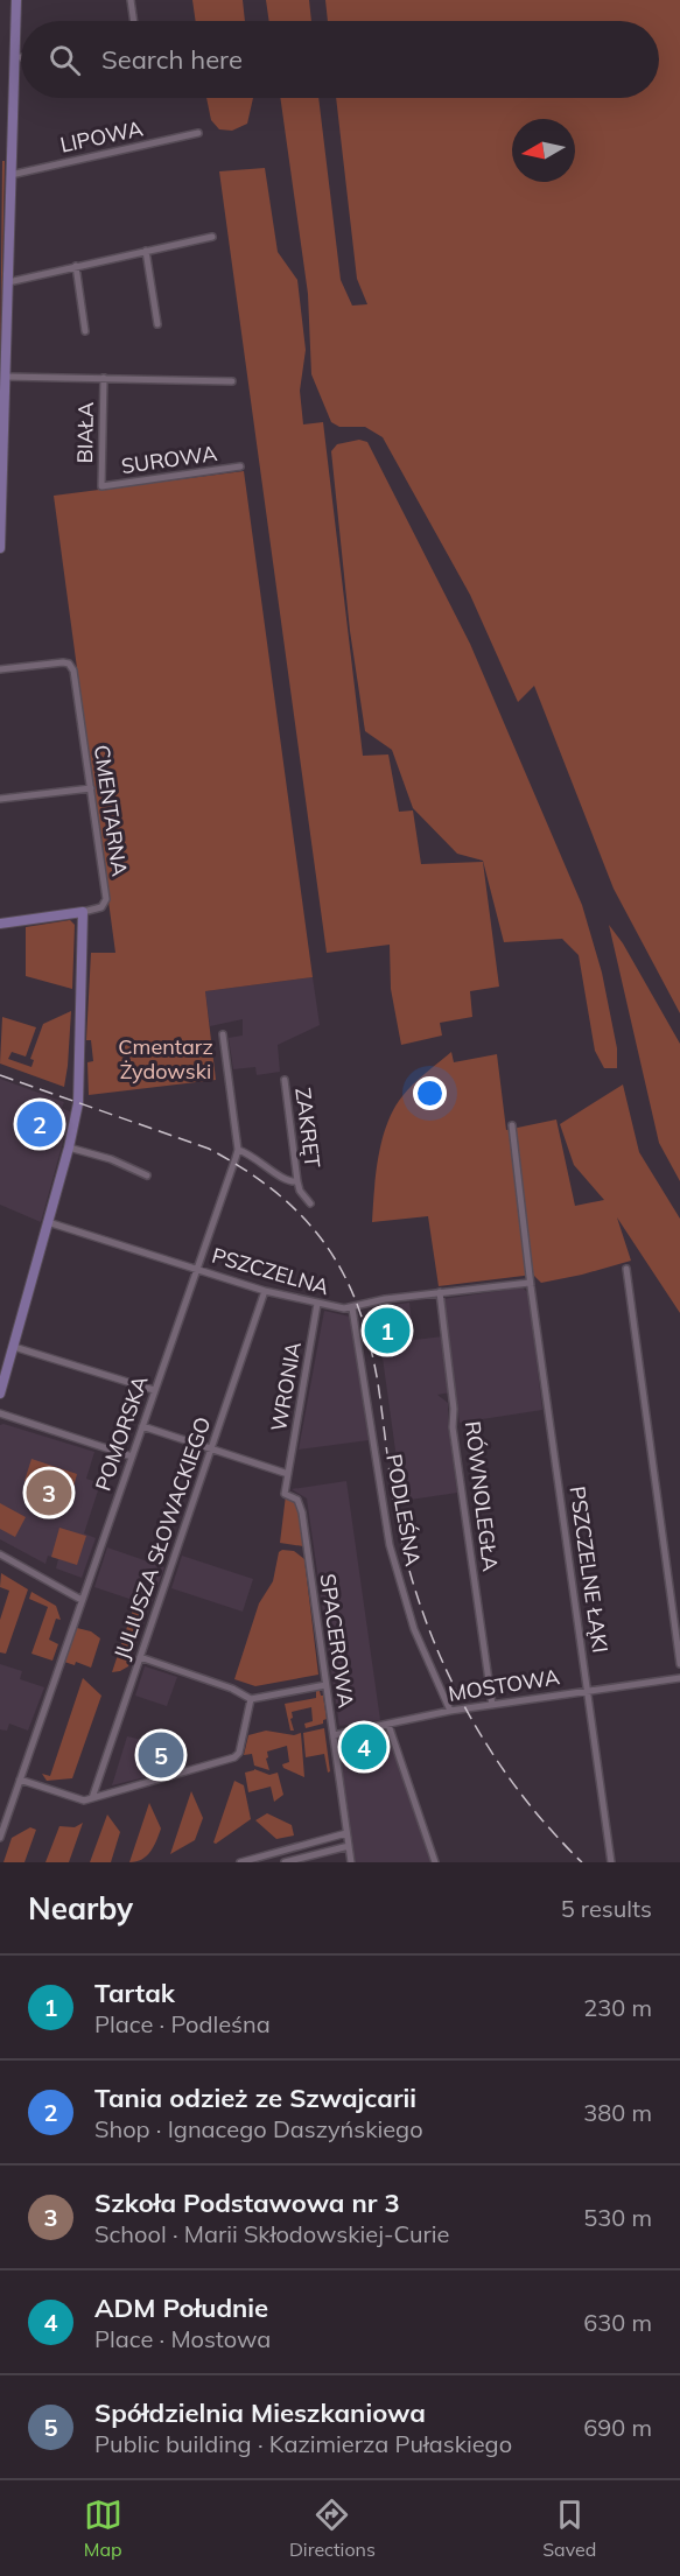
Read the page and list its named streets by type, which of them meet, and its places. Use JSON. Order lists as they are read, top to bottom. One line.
{"streets":{"street":["LIPOWA","BIAŁA","SUROWA","CMENTARNA","ZAKRĘT","PSZCZELNA","WRONIA","POMORSKA","RÓWNOLEGŁA","PODLEŚNA","JULIUSZA SŁOWACKIEGO","PSZCZELNE ŁĄKI","SPACEROWA","MOSTOWA"]},"crossings":[["BIAŁA","SUROWA"],["ZAKRĘT","POMORSKA"],["PSZCZELNA","WRONIA"],["PSZCZELNA","POMORSKA"],["PSZCZELNA","RÓWNOLEGŁA"],["PSZCZELNA","PODLEŚNA"],["PSZCZELNA","JULIUSZA SŁOWACKIEGO"],["PSZCZELNA","PSZCZELNE ŁĄKI"],["WRONIA","SPACEROWA"],["RÓWNOLEGŁA","MOSTOWA"],["PODLEŚNA","MOSTOWA"],["PSZCZELNE ŁĄKI","MOSTOWA"],["SPACEROWA","MOSTOWA"]],"parks":["Cmentarz Żydowski"],"north":"left","page":{"search":"Search here","pins":["2","1","3","4","5"],"heading":["Nearby","5 results"],"list":[{"mark":"1","name":"Tartak","note":"Place · Podleśna","value":"230 m"},{"mark":"2","name":"Tania odzież ze Szwajcarii","note":"Shop · Ignacego Daszyńskiego","value":"380 m"},{"mark":"3","name":"Szkoła Podstawowa nr 3","note":"School · Marii Skłodowskiej-Curie","value":"530 m"},{"mark":"4","name":"ADM Południe","note":"Place · Mostowa","value":"630 m"},{"mark":"5","name":"Spółdzielnia Mieszkaniowa","note":"Public building · Kazimierza Pułaskiego","value":"690 m"}],"nav":["Map","Directions","Saved"]}}
